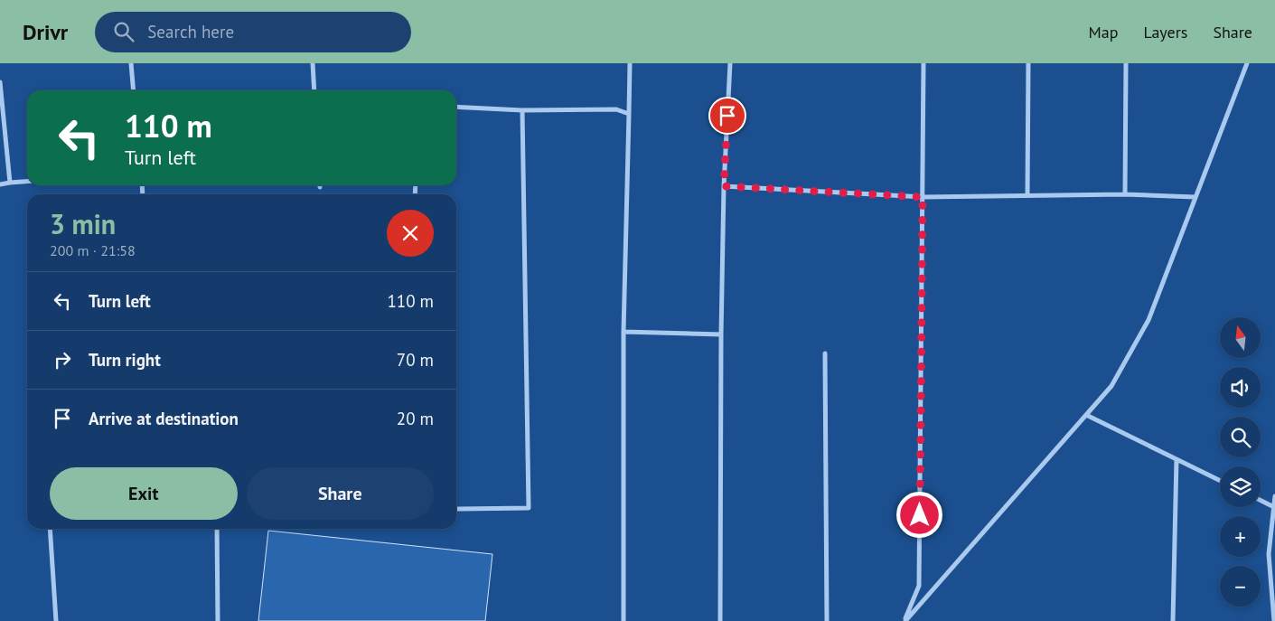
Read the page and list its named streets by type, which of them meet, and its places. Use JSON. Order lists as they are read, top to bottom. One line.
{"north":"top","page":{"header":"Drivr","search":"Search here","nav":["Map","Layers","Share"],"turn":["110 m","Turn left"],"heading":["3 min","200 m · 21:58"],"list":[{"name":"Turn left","value":"110 m"},{"name":"Turn right","value":"70 m"},{"name":"Arrive at destination","value":"20 m"}],"map_buttons":["+","−"],"buttons":["Exit","Share"]}}
